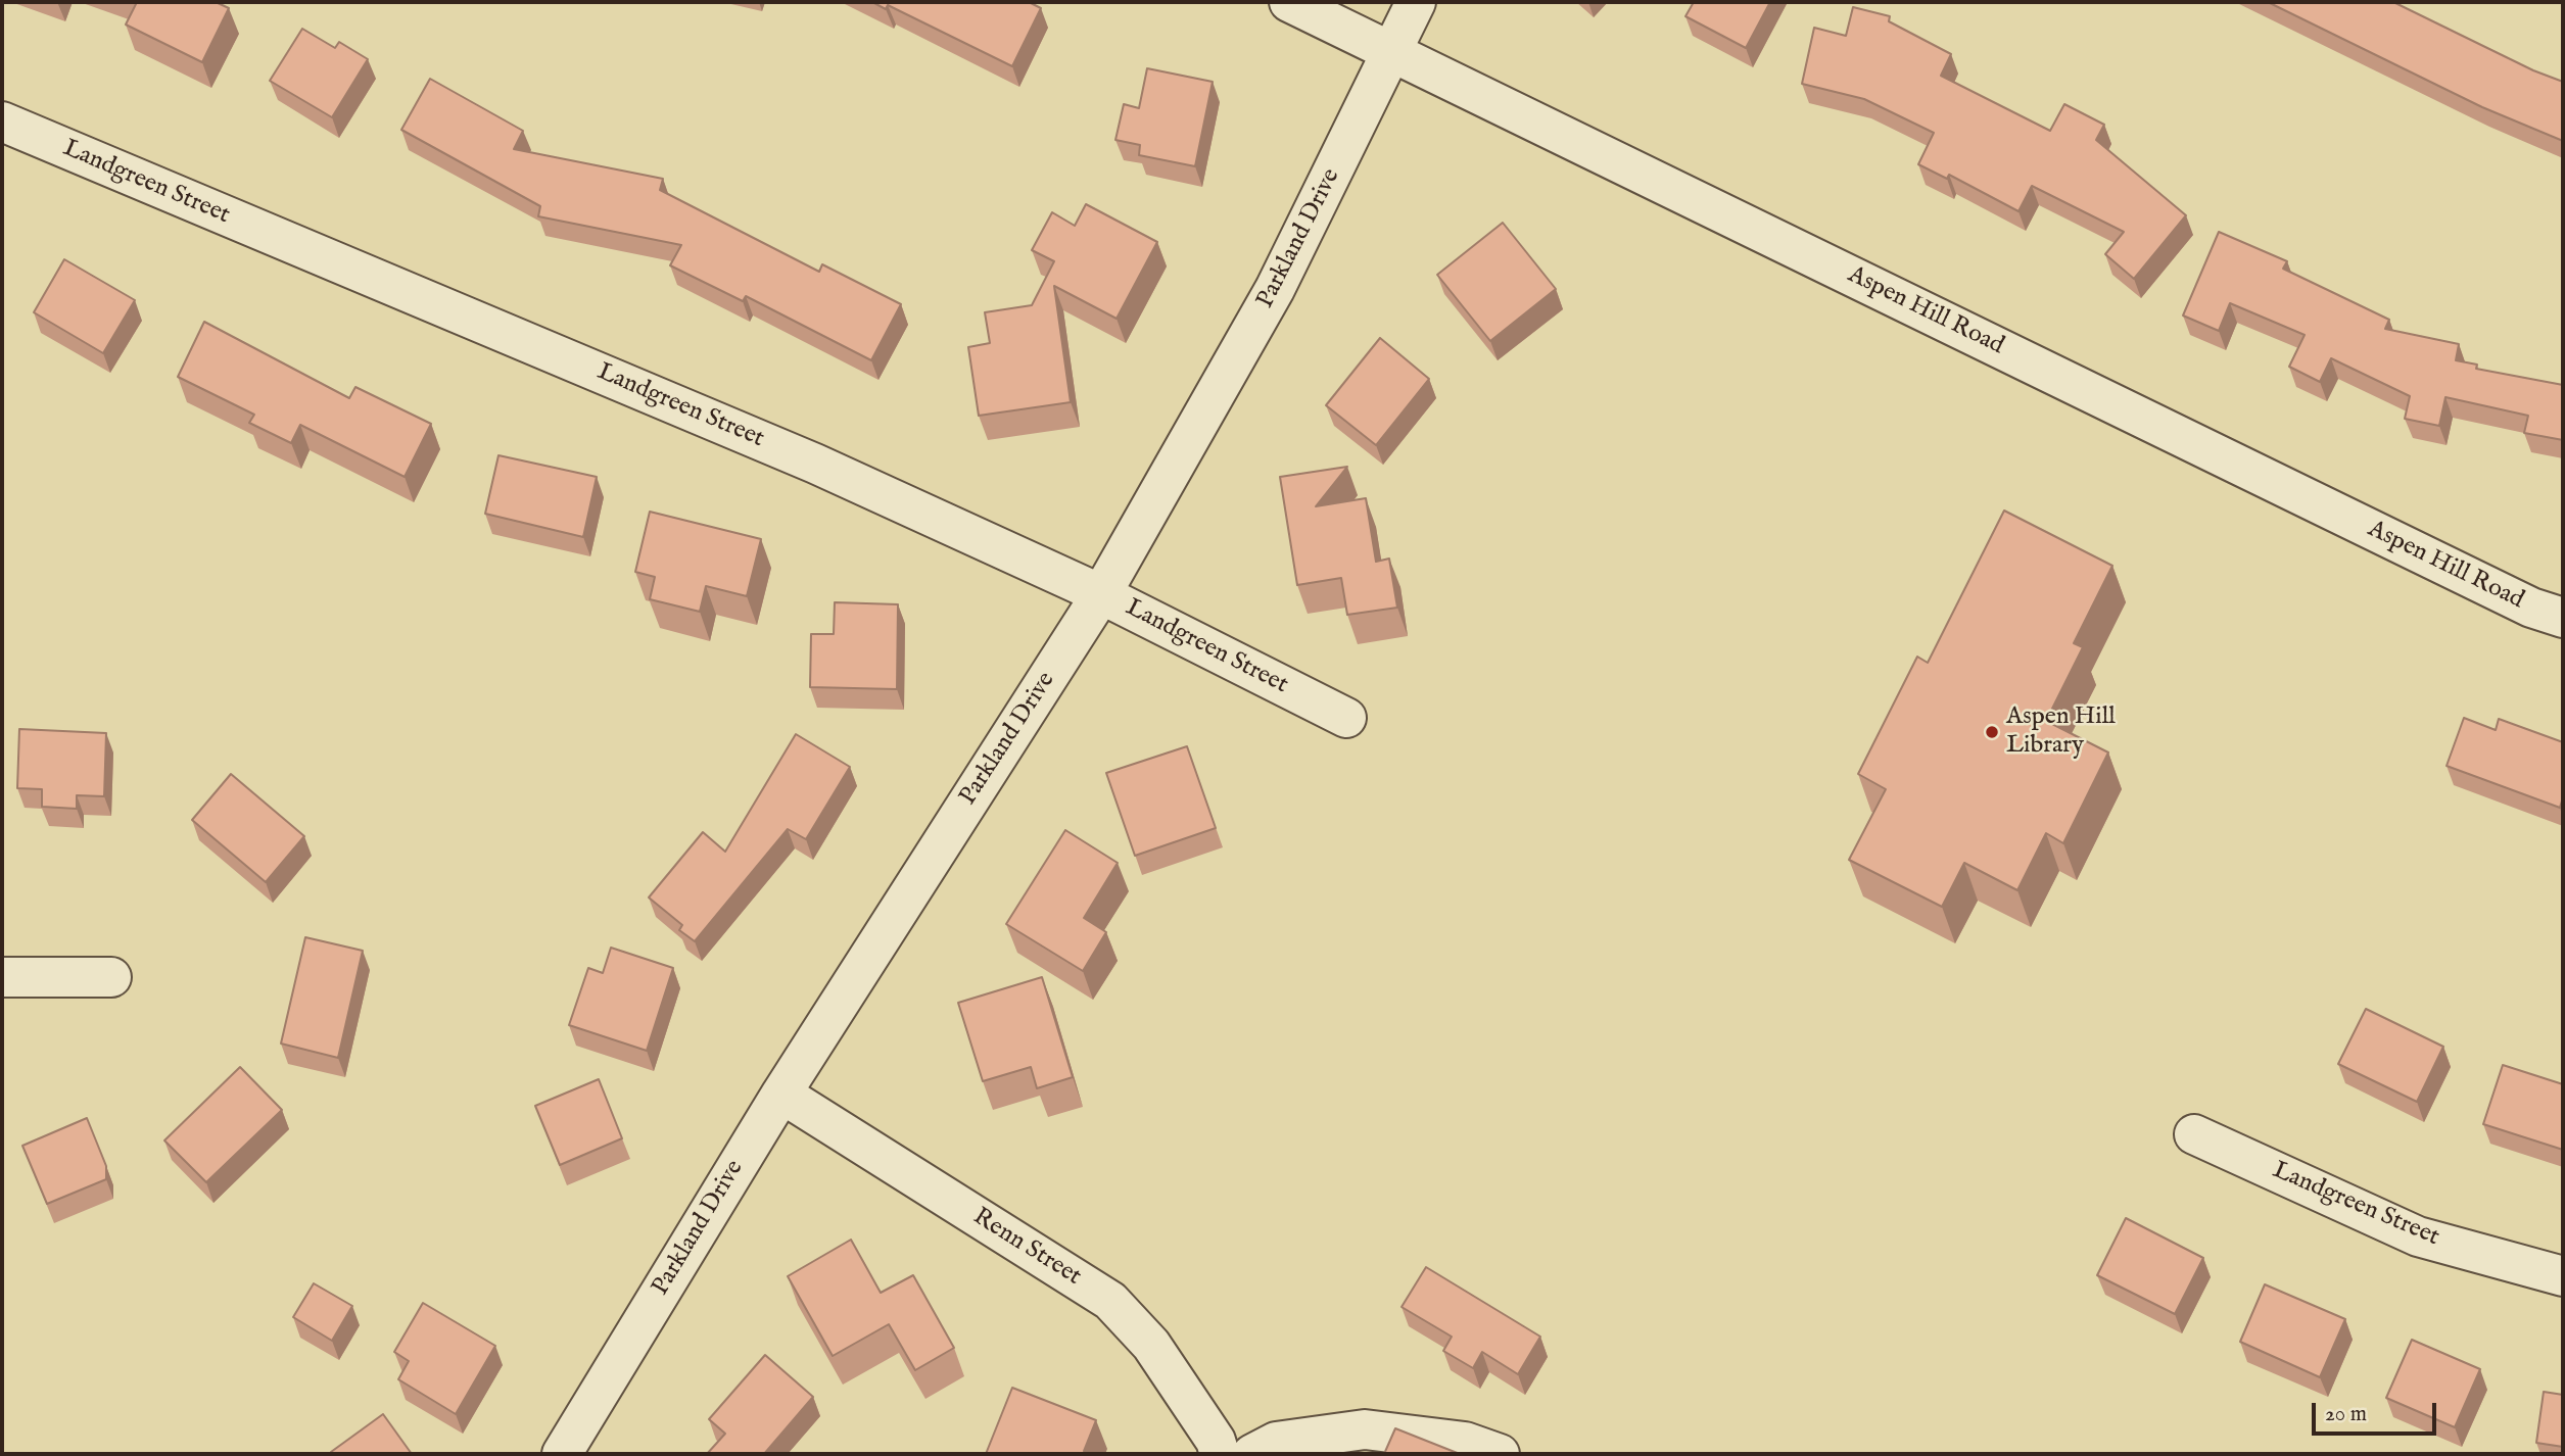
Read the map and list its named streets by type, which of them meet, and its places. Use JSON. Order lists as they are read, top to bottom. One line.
{"streets":{"street":["Landgreen Street","Parkland Drive","Aspen Hill Road","Renn Street"]},"crossings":[["Landgreen Street","Parkland Drive"],["Parkland Drive","Aspen Hill Road"],["Parkland Drive","Renn Street"]],"places":["Aspen Hill Library"],"scale_bar":"20 m"}
